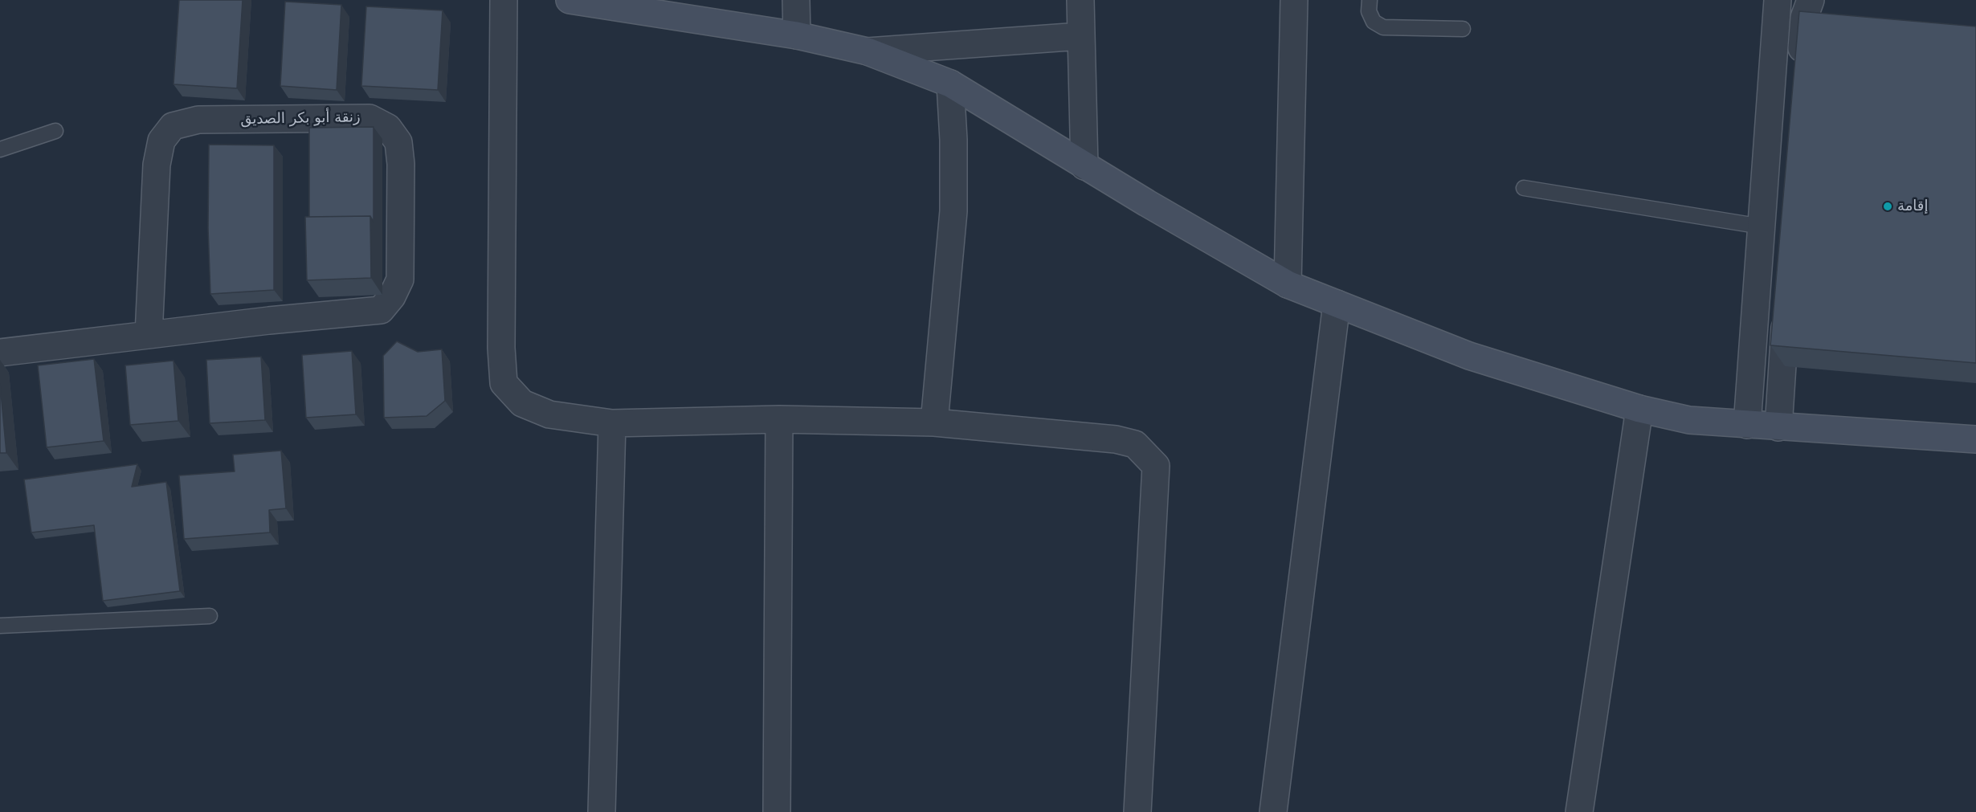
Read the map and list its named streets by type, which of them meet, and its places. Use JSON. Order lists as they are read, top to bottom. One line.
{"streets":{"street":["زنقة أبو بكر الصديق"]},"places":["إقامة"]}
